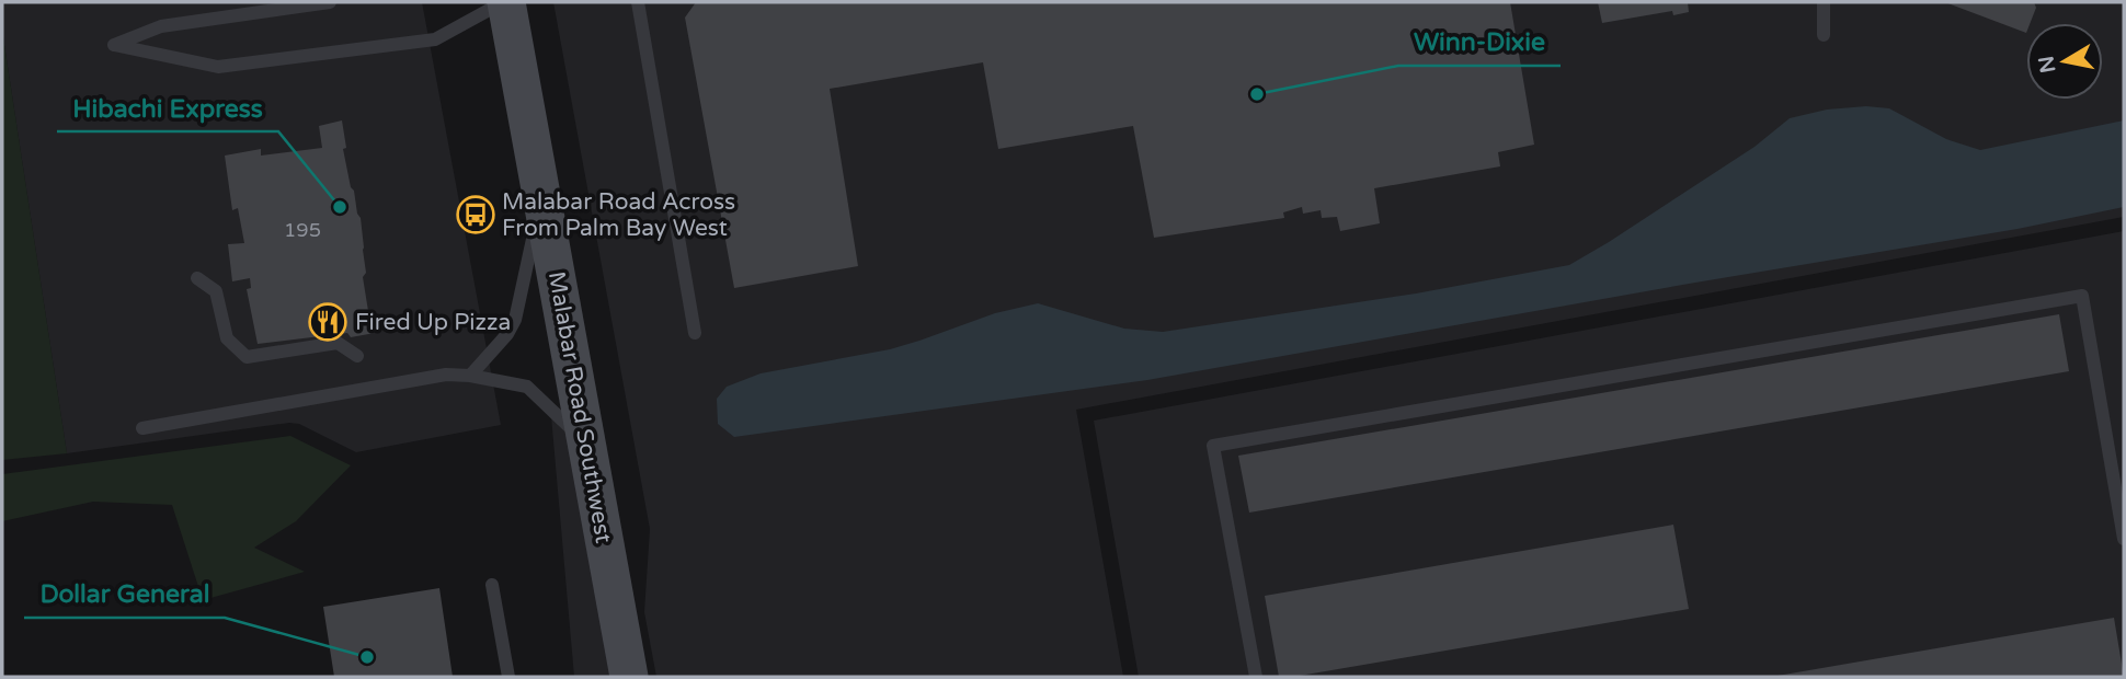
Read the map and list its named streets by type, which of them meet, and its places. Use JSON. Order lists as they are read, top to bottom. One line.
{"streets":{"main road":["Malabar Road Southwest"]},"places":{"other":["Winn-Dixie","Hibachi Express","Dollar General"],"bus stop":["Malabar Road Across From Palm Bay West"],"restaurant":["Fired Up Pizza"]},"house_numbers":["195"],"north":"left"}
